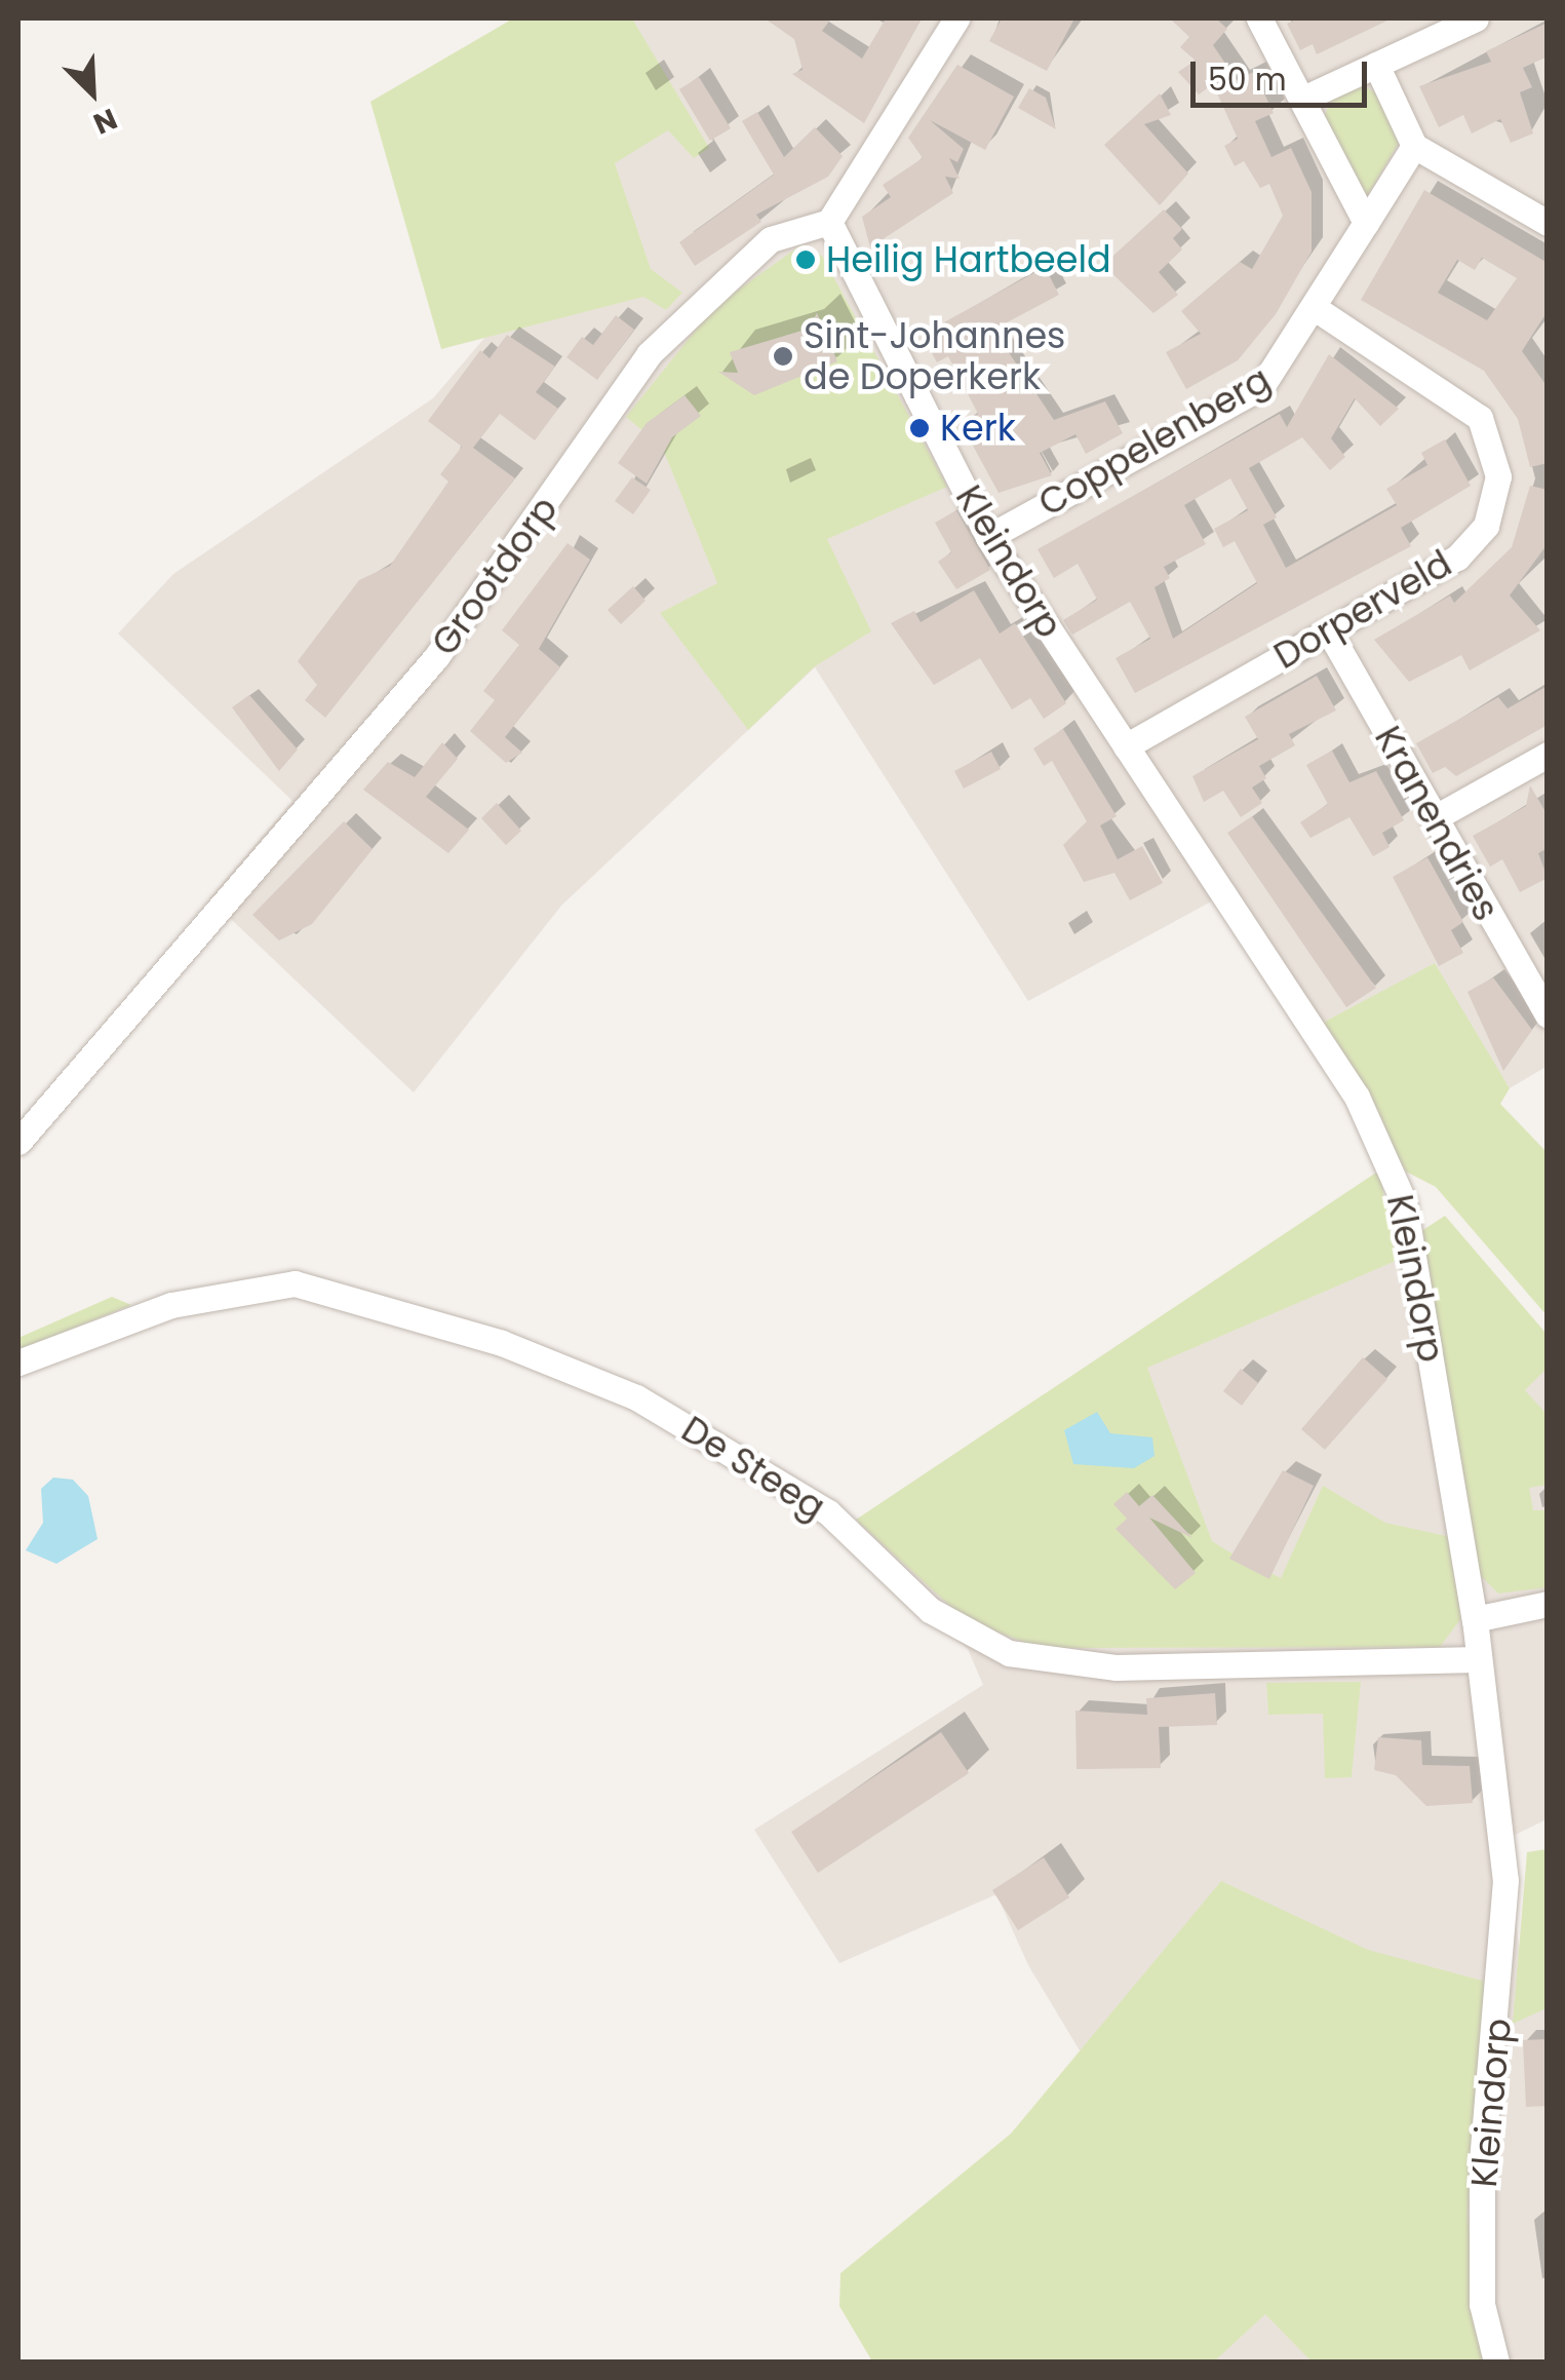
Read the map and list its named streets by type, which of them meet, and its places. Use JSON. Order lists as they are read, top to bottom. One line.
{"streets":{"street":["Coppelenberg","Kleindorp","Grootdorp","Dorperveld","Kranendries","De Steeg"]},"crossings":[["Coppelenberg","Kleindorp"],["Coppelenberg","Dorperveld"],["Kleindorp","Grootdorp"],["Kleindorp","Dorperveld"],["Kleindorp","De Steeg"],["Dorperveld","Kranendries"]],"places":["Heilig Hartbeeld","Sint-Johannes de Doperkerk","Kerk"],"scale_bar":"50 m","north":"bottom right"}
